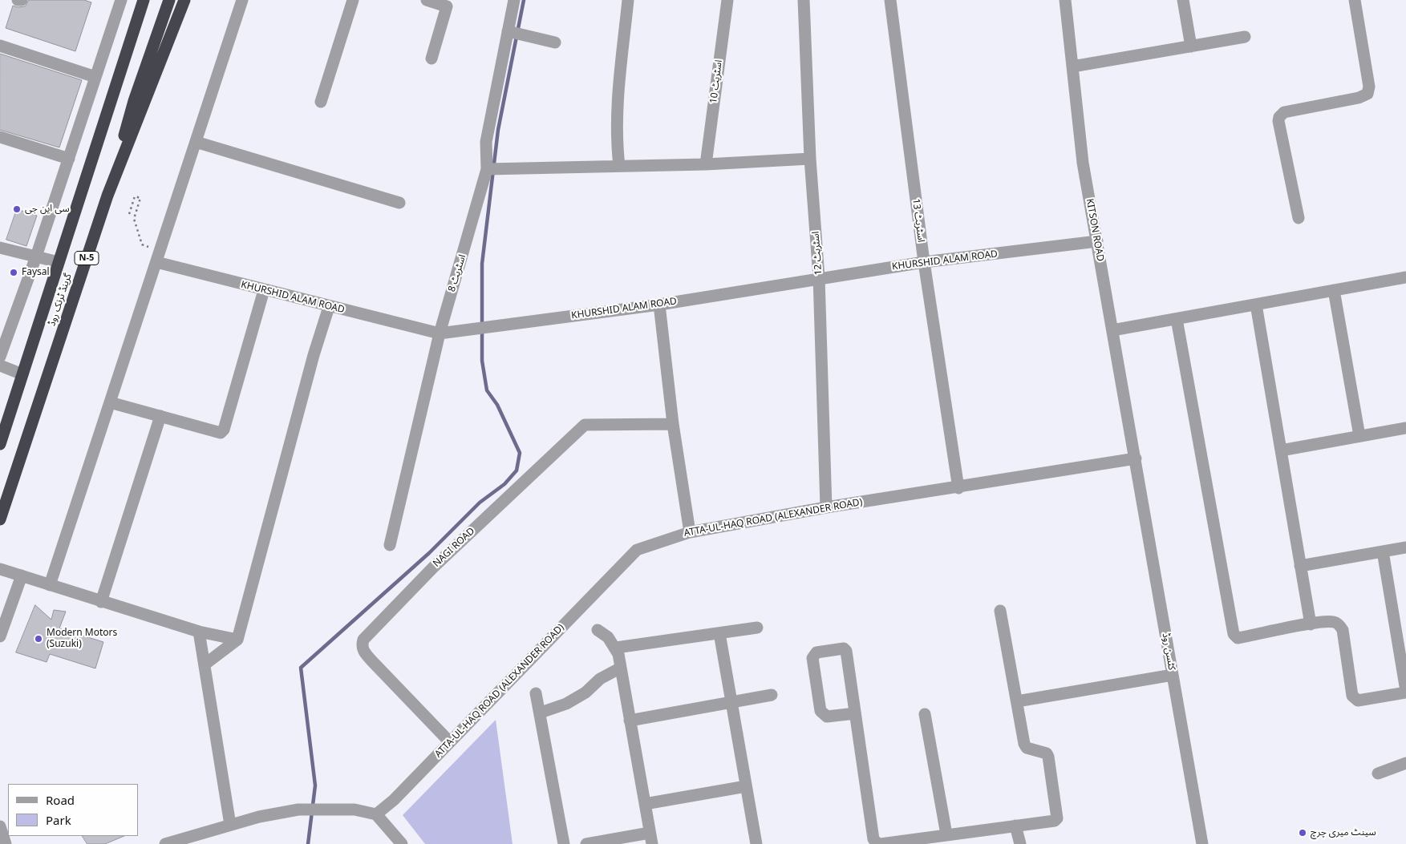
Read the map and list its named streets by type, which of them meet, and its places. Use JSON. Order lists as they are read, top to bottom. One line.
{"streets":{"highway":["N-5","گرینڈ ٹرنک روڈ"],"street":["اسٹریٹ 10","اسٹریٹ 13","KITSON ROAD","اسٹریٹ 12","KHURSHID ALAM ROAD","اسٹریٹ 8","ATTA-UL-HAQ ROAD (ALEXANDER ROAD)","NAGI ROAD","کٹسن روڈ"]},"crossings":[["اسٹریٹ 13","KHURSHID ALAM ROAD"],["اسٹریٹ 13","ATTA-UL-HAQ ROAD (ALEXANDER ROAD)"],["KITSON ROAD","KHURSHID ALAM ROAD"],["KITSON ROAD","ATTA-UL-HAQ ROAD (ALEXANDER ROAD)"],["KITSON ROAD","کٹسن روڈ"],["اسٹریٹ 12","KHURSHID ALAM ROAD"],["اسٹریٹ 12","ATTA-UL-HAQ ROAD (ALEXANDER ROAD)"],["KHURSHID ALAM ROAD","اسٹریٹ 8"],["ATTA-UL-HAQ ROAD (ALEXANDER ROAD)","NAGI ROAD"],["ATTA-UL-HAQ ROAD (ALEXANDER ROAD)","کٹسن روڈ"]],"places":["سی این جی","Faysal","Modern Motors (Suzuki)","سینٹ میری چرچ"],"legend":["Road","Park"]}
